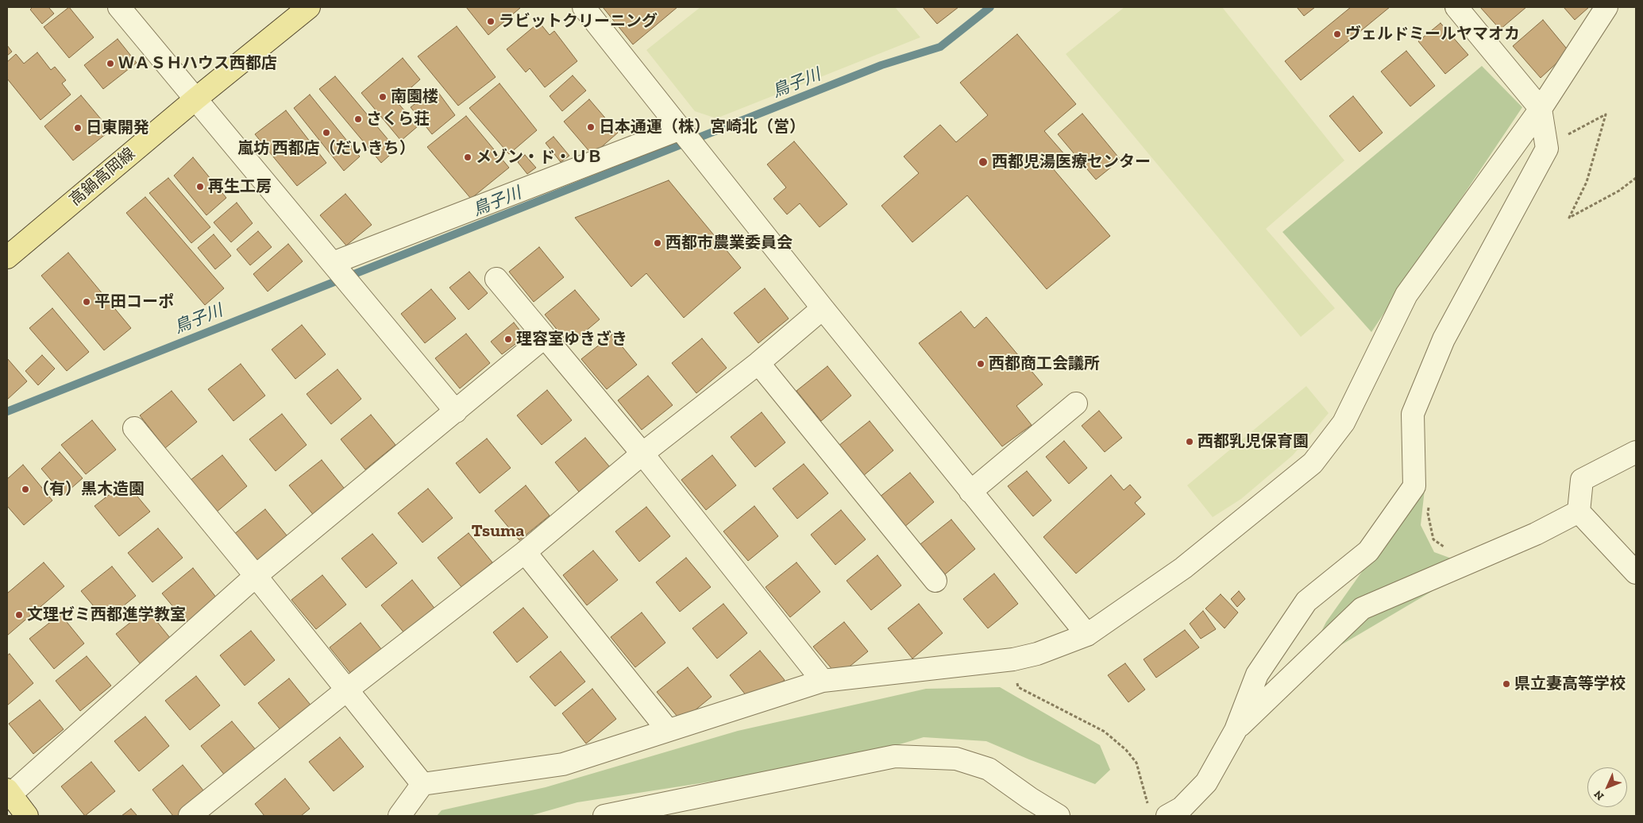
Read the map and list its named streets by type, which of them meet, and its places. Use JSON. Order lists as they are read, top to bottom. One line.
{"streets":{"main road":["高鍋高岡線"]},"districts":["Tsuma"],"water":["鳥子川"],"places":["ラビットクリーニング","ヴェルドミールヤマオカ","ＷＡＳＨハウス西都店","南園楼","さくら荘","日本通運（株）宮崎北（営）","日東開発","嵐坊 西都店（だいきち）","メゾン・ド・ＵＢ","西都児湯医療センター","再生工房","西都市農業委員会","平田コーポ","理容室ゆきざき","西都商工会議所","西都乳児保育園","（有）黒木造園","文理ゼミ西都進学教室","県立妻高等学校"],"north":"bottom left"}
